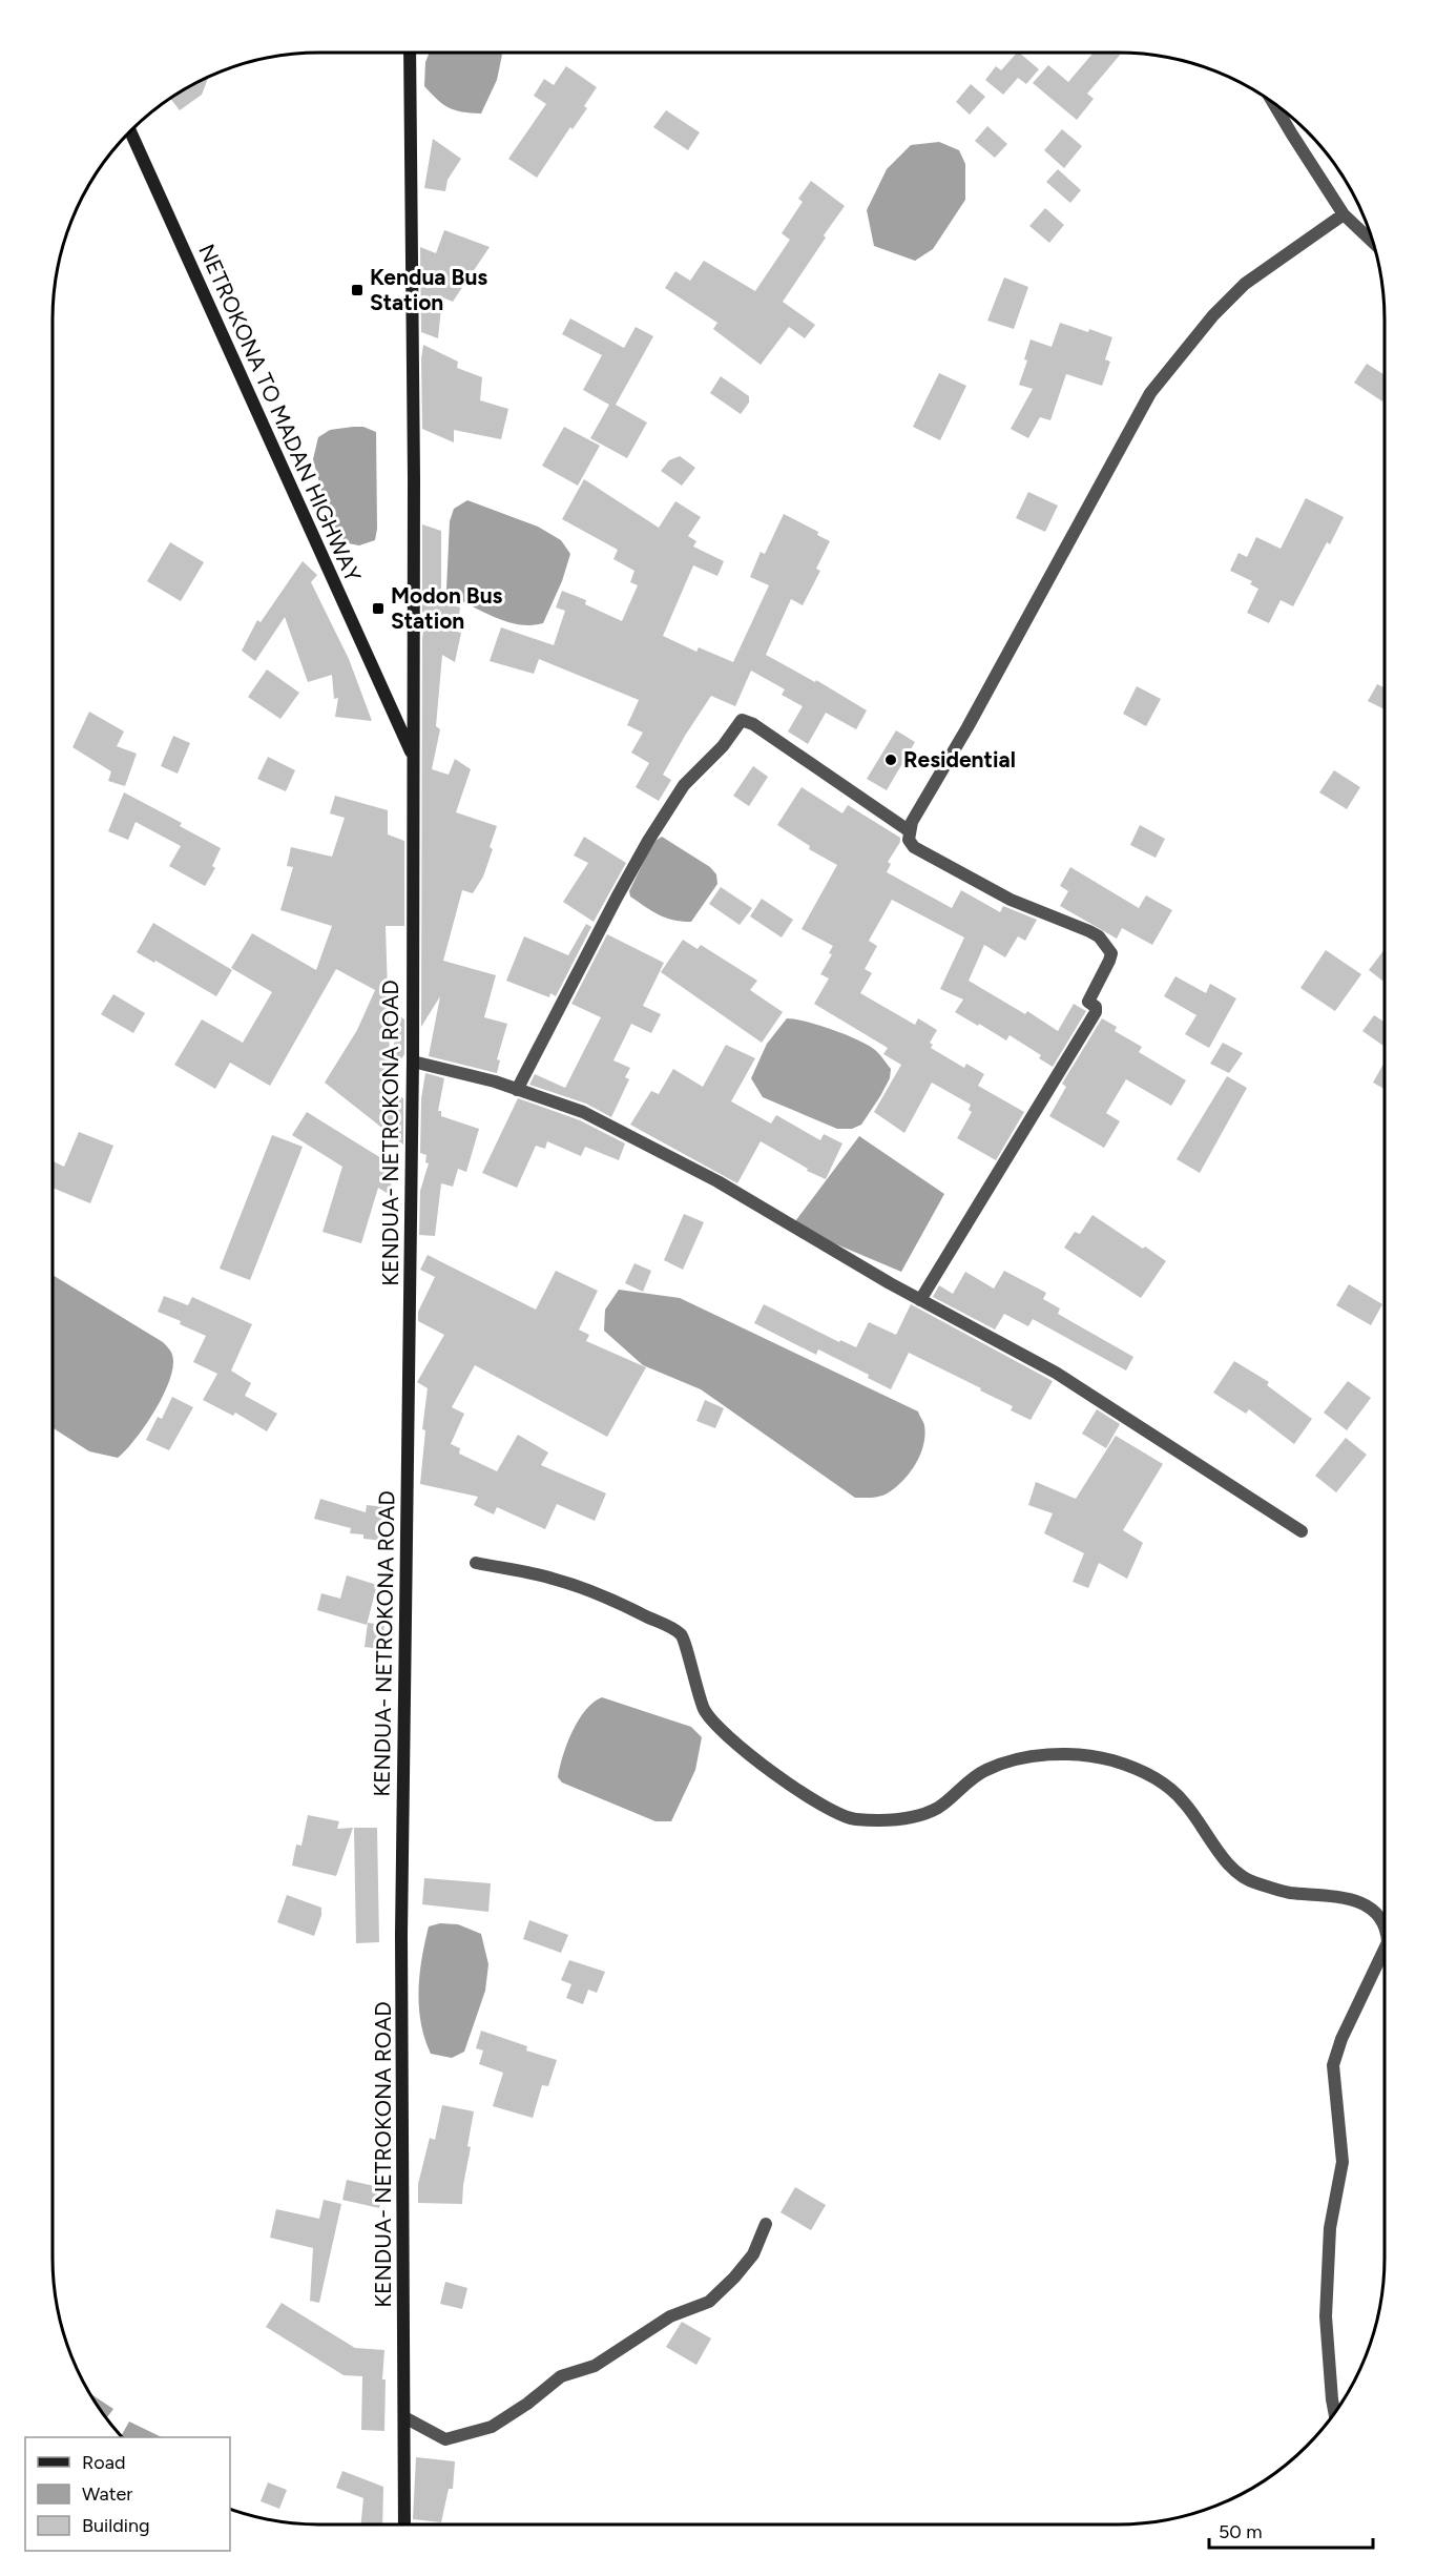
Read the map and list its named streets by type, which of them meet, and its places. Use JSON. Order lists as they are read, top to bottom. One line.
{"streets":{"main road":["NETROKONA TO MADAN HIGHWAY","KENDUA- NETROKONA ROAD"]},"crossings":[["NETROKONA TO MADAN HIGHWAY","KENDUA- NETROKONA ROAD"]],"places":{"transit":["Kendua Bus Station","Modon Bus Station"],"other":["Residential"]},"legend":["Road","Water","Building"],"scale_bar":"50 m"}
